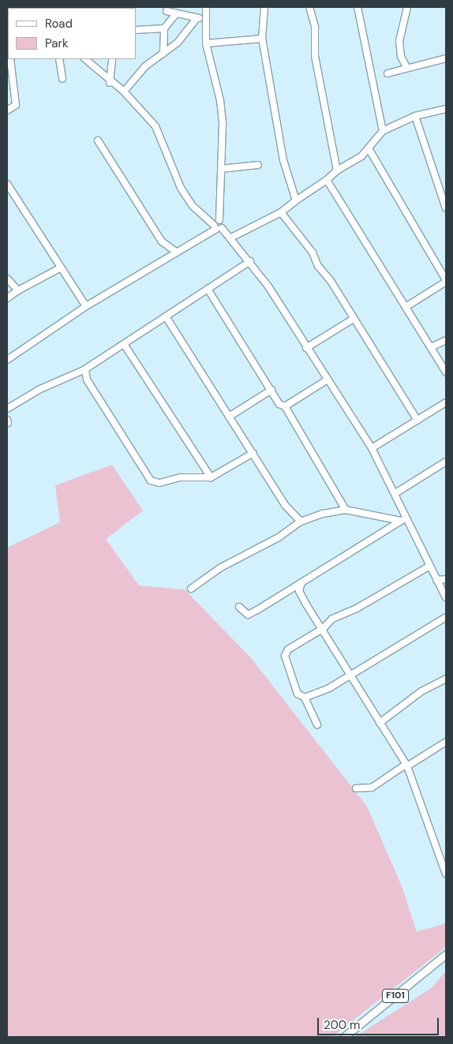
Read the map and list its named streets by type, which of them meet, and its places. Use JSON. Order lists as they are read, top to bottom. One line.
{"streets":{"main road":["F101"]},"legend":["Road","Park"],"scale_bar":"200 m"}
